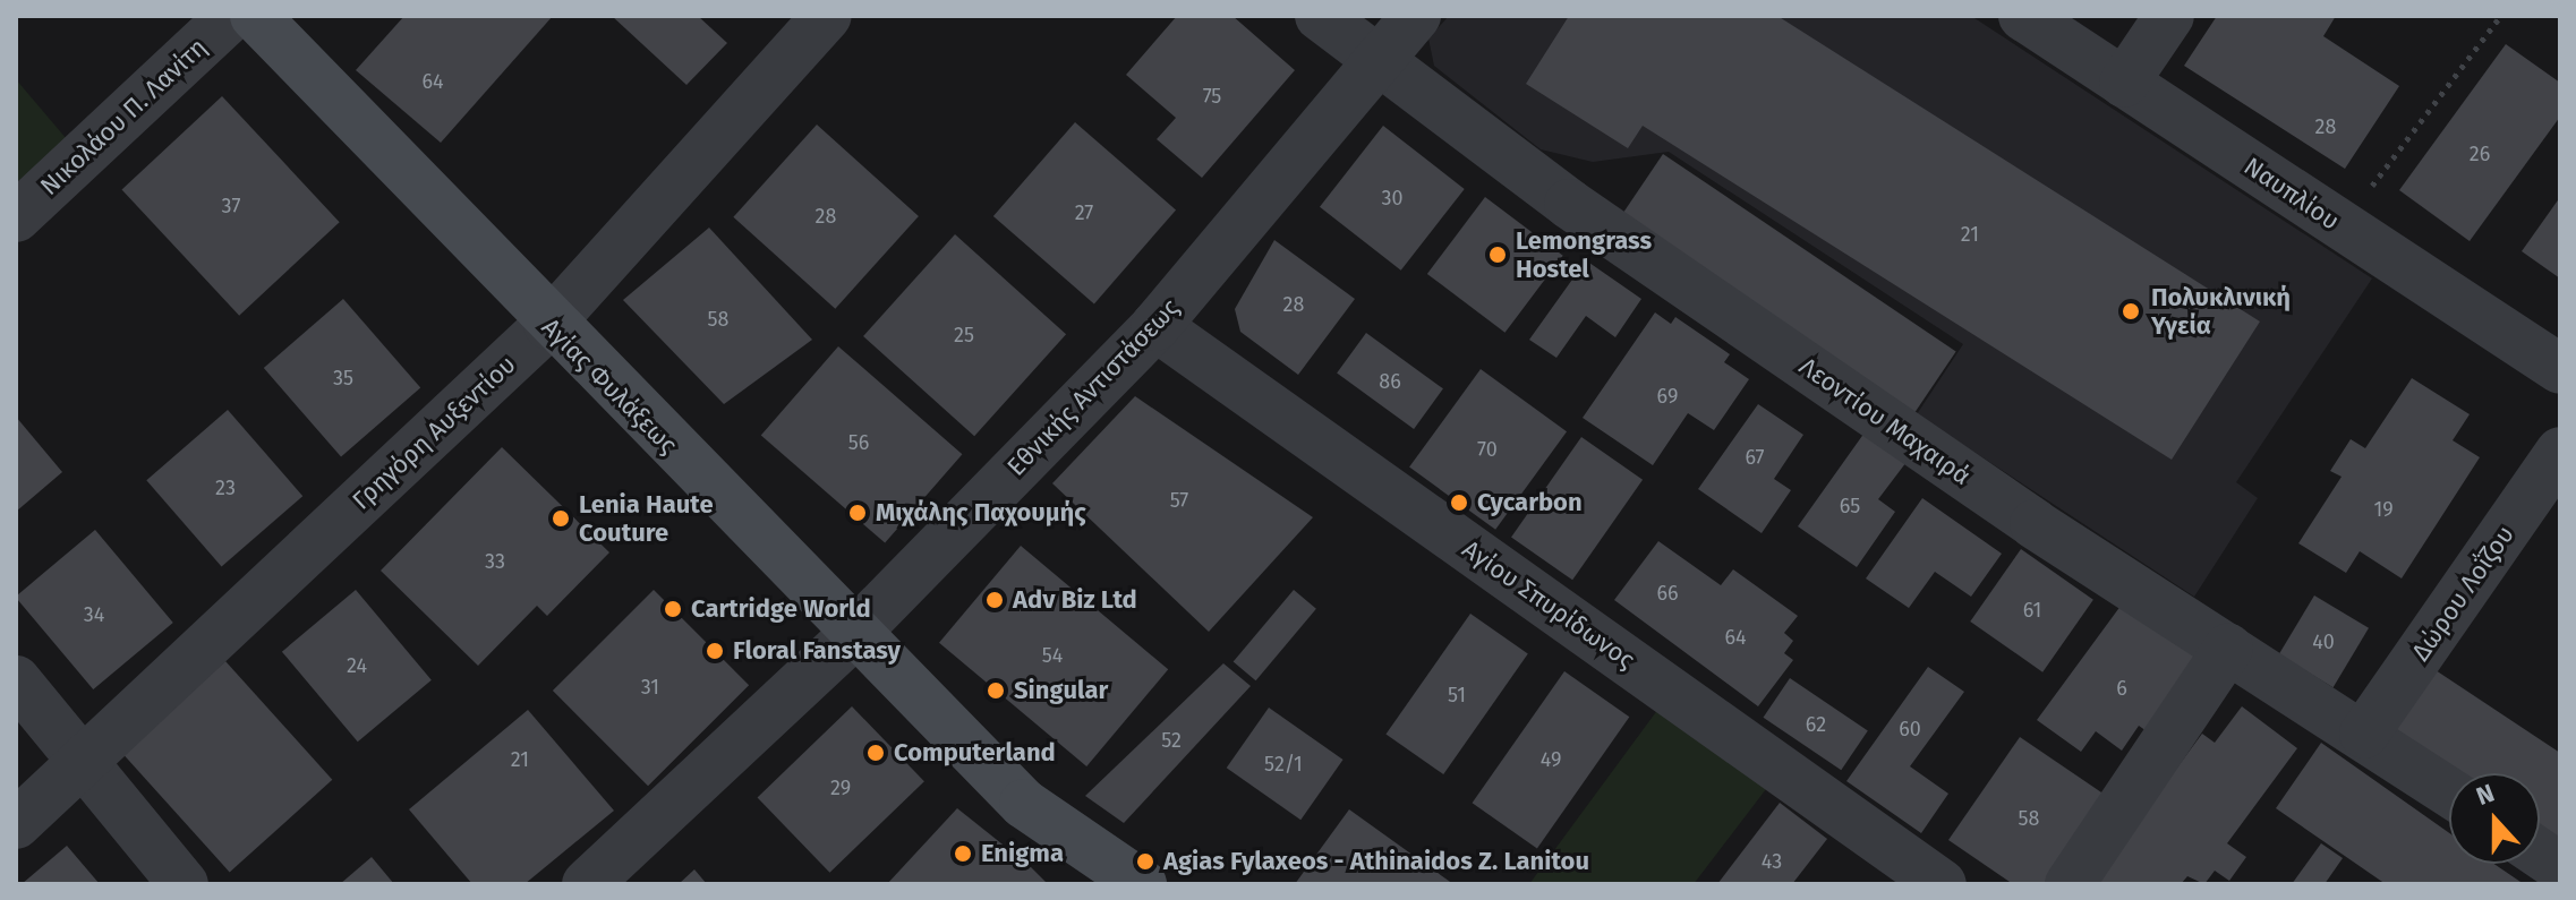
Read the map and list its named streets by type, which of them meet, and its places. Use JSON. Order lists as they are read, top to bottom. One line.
{"streets":{"main road":["Αγίας Φυλάξεως"],"street":["Νικολάου Π. Λανίτη","Ναυπλίου","Εθνικής Αντιστάσεως","Λεοντίου Μαχαιρά","Γρηγόρη Αυξεντίου","Δώρου Λοΐζου","Αγίου Σπυρίδωνος"]},"crossings":[["Αγίας Φυλάξεως","Εθνικής Αντιστάσεως"],["Αγίας Φυλάξεως","Γρηγόρη Αυξεντίου"],["Εθνικής Αντιστάσεως","Λεοντίου Μαχαιρά"],["Εθνικής Αντιστάσεως","Αγίου Σπυρίδωνος"],["Λεοντίου Μαχαιρά","Δώρου Λοΐζου"]],"places":["Lemongrass Hostel","Πολυκλινική Υγεία","Cycarbon","Μιχάλης Παχουμής","Lenia Haute Couture","Adv Biz Ltd","Cartridge World","Floral Fanstasy","Singular","Computerland","Enigma","Agias Fylaxeos - Athinaidos Z. Lanitou"],"house_numbers":["64","75","28","26","30","37","27","28","21","28","58","25","35","86","69","56","70","67","23","57","65","19","33","66","61","34","64","40","54","24","31","6","51","62","60","52","21","49","52/1","29","58","43"],"north":"top"}
